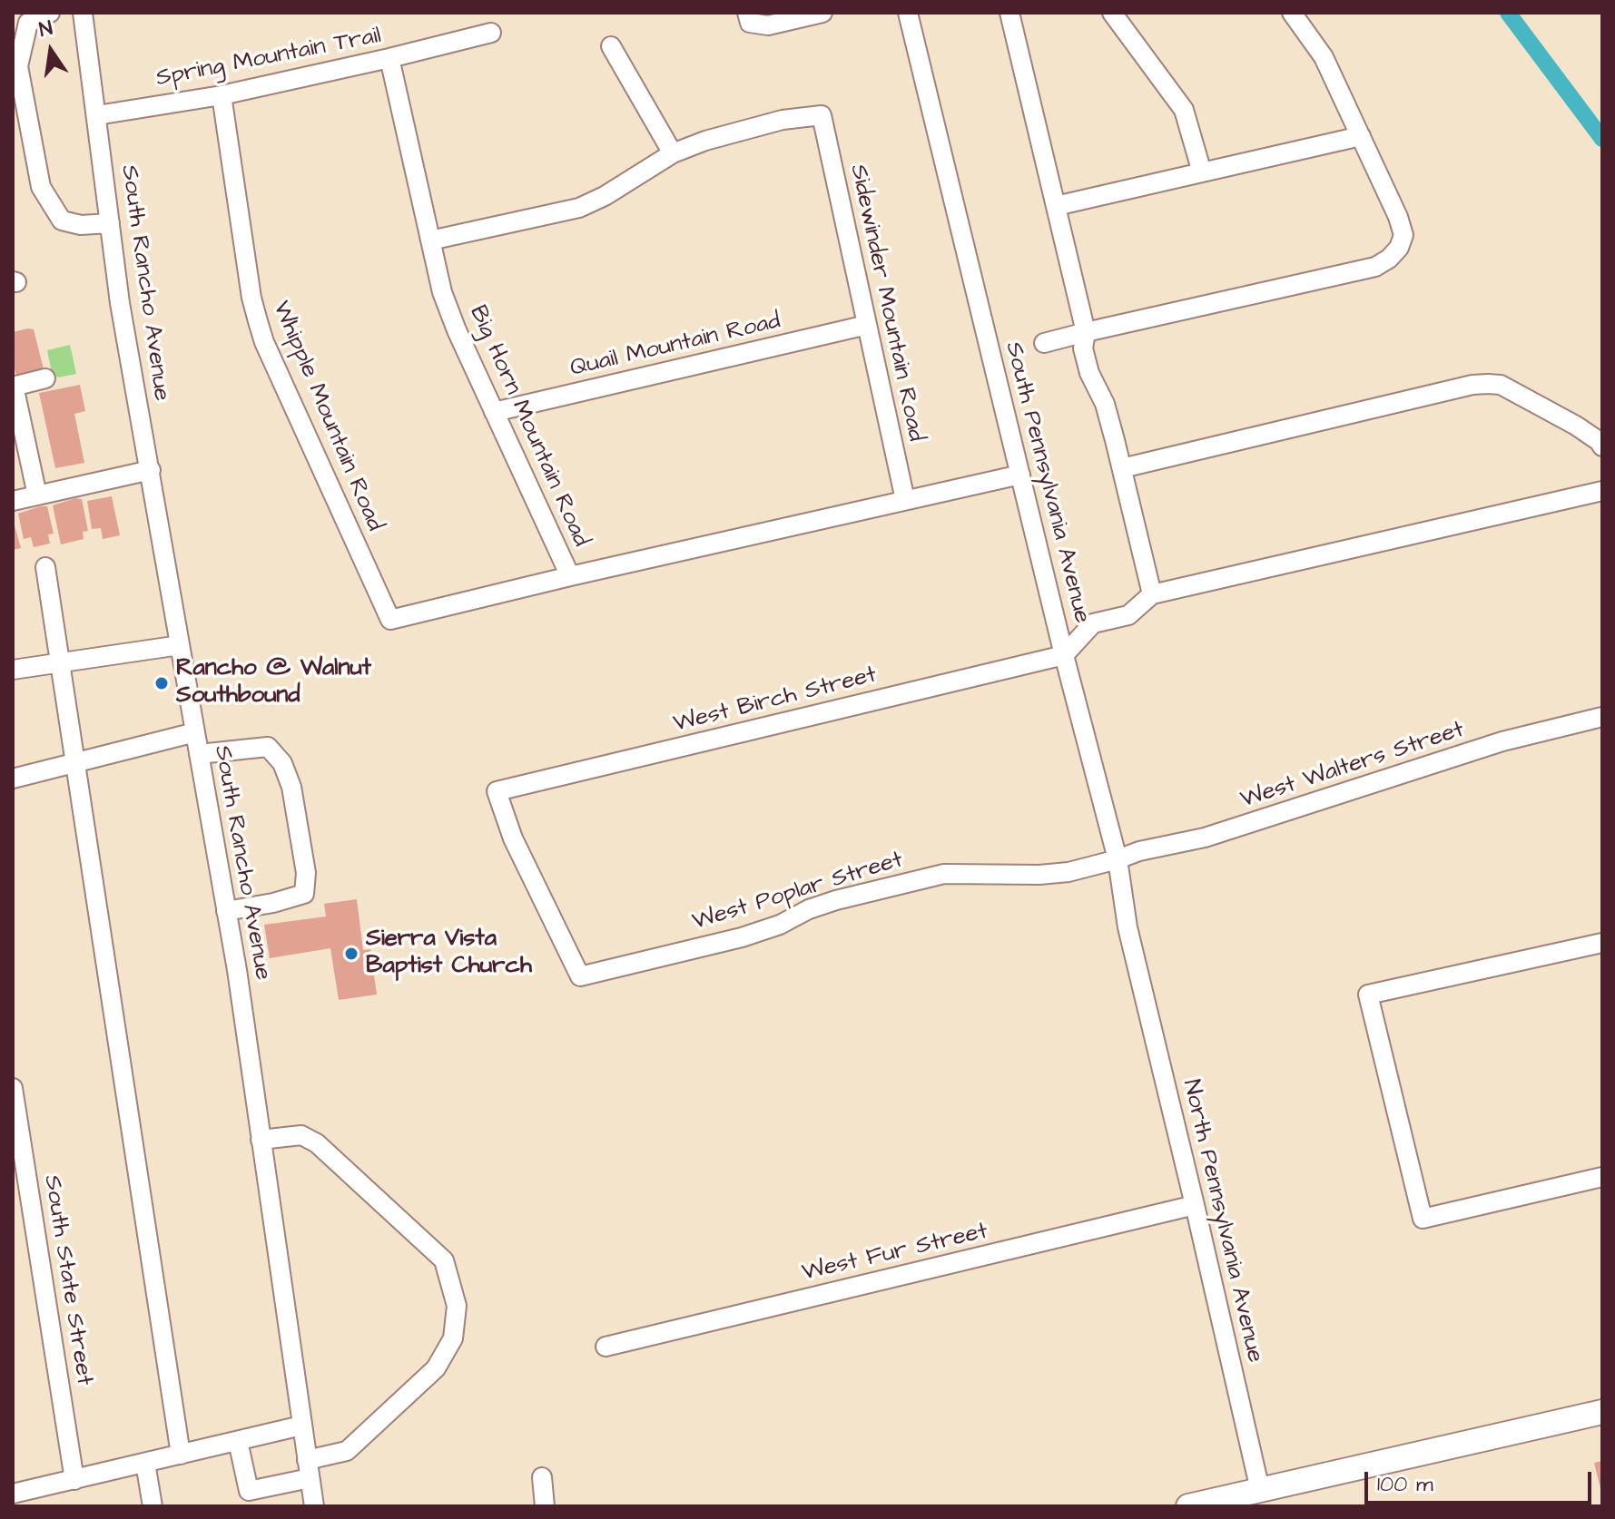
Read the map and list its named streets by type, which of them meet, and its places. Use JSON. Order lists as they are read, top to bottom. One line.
{"streets":{"street":["Spring Mountain Trail","South Rancho Avenue","Sidewinder Mountain Road","Quail Mountain Road","Whipple Mountain Road","Big Horn Mountain Road","South Pennsylvania Avenue","West Birch Street","West Walters Street","West Poplar Street","North Pennsylvania Avenue","West Fur Street","South State Street"]},"crossings":[["Spring Mountain Trail","South Rancho Avenue"],["Spring Mountain Trail","Whipple Mountain Road"],["Spring Mountain Trail","Big Horn Mountain Road"],["Sidewinder Mountain Road","Quail Mountain Road"],["Sidewinder Mountain Road","Big Horn Mountain Road"],["Quail Mountain Road","Big Horn Mountain Road"],["Whipple Mountain Road","Big Horn Mountain Road"],["Big Horn Mountain Road","South Pennsylvania Avenue"],["South Pennsylvania Avenue","West Birch Street"],["South Pennsylvania Avenue","West Walters Street"],["South Pennsylvania Avenue","West Poplar Street"],["South Pennsylvania Avenue","North Pennsylvania Avenue"],["West Birch Street","West Poplar Street"],["West Walters Street","West Poplar Street"],["North Pennsylvania Avenue","West Fur Street"]],"places":["Rancho @ Walnut Southbound","Sierra Vista Baptist Church"],"scale_bar":"100 m","north":"top"}
